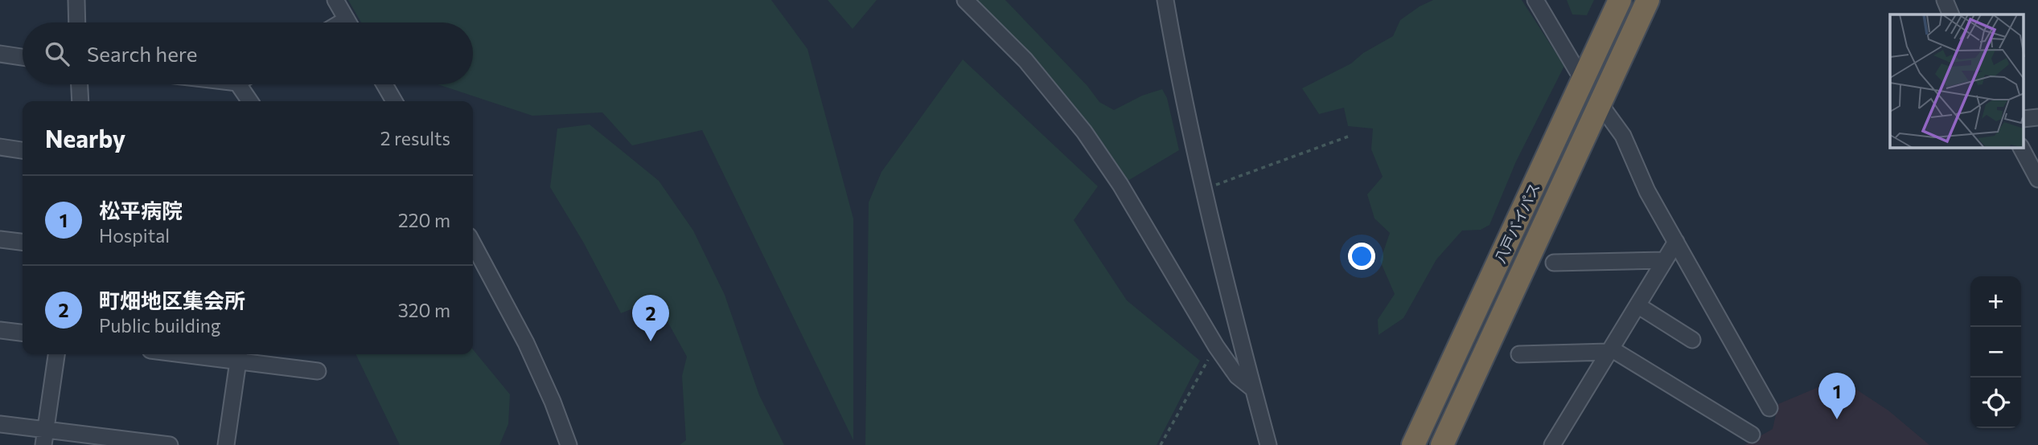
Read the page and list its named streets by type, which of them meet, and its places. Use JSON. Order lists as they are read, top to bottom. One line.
{"streets":{"highway":["八戸バイパス"]},"page":{"search":"Search here","heading":["Nearby","2 results"],"list":[{"mark":"1","name":"松平病院","note":"Hospital","value":"220 m"},{"mark":"2","name":"町畑地区集会所","note":"Public building","value":"320 m"}],"map_buttons":["+","−"],"pins":["2","1"]}}
